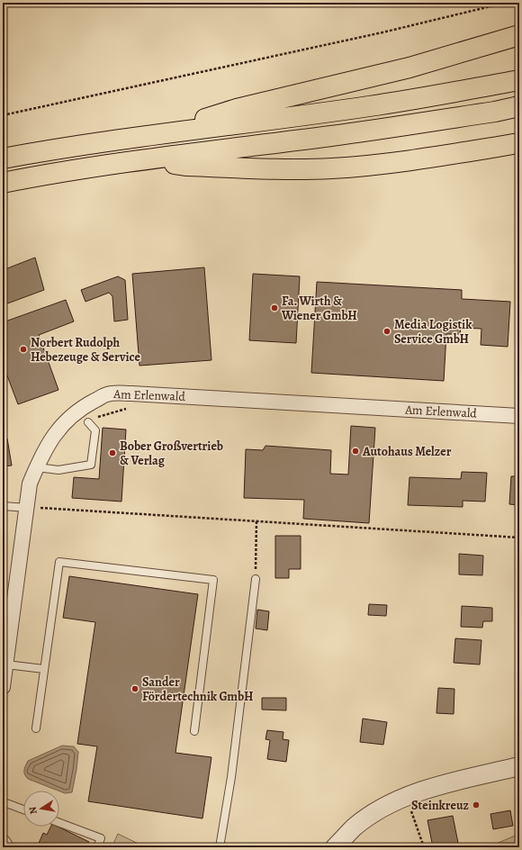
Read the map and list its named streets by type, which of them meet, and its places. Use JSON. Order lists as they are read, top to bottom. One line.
{"streets":{"street":["Am Erlenwald"]},"places":["Fa. Wirth & Wiener GmbH","Media Logistik Service GmbH","Norbert Rudolph Hebezeuge & Service","Autohaus Melzer","Bober Großvertrieb & Verlag","Sander Fördertechnik GmbH","Steinkreuz"],"north":"left"}
